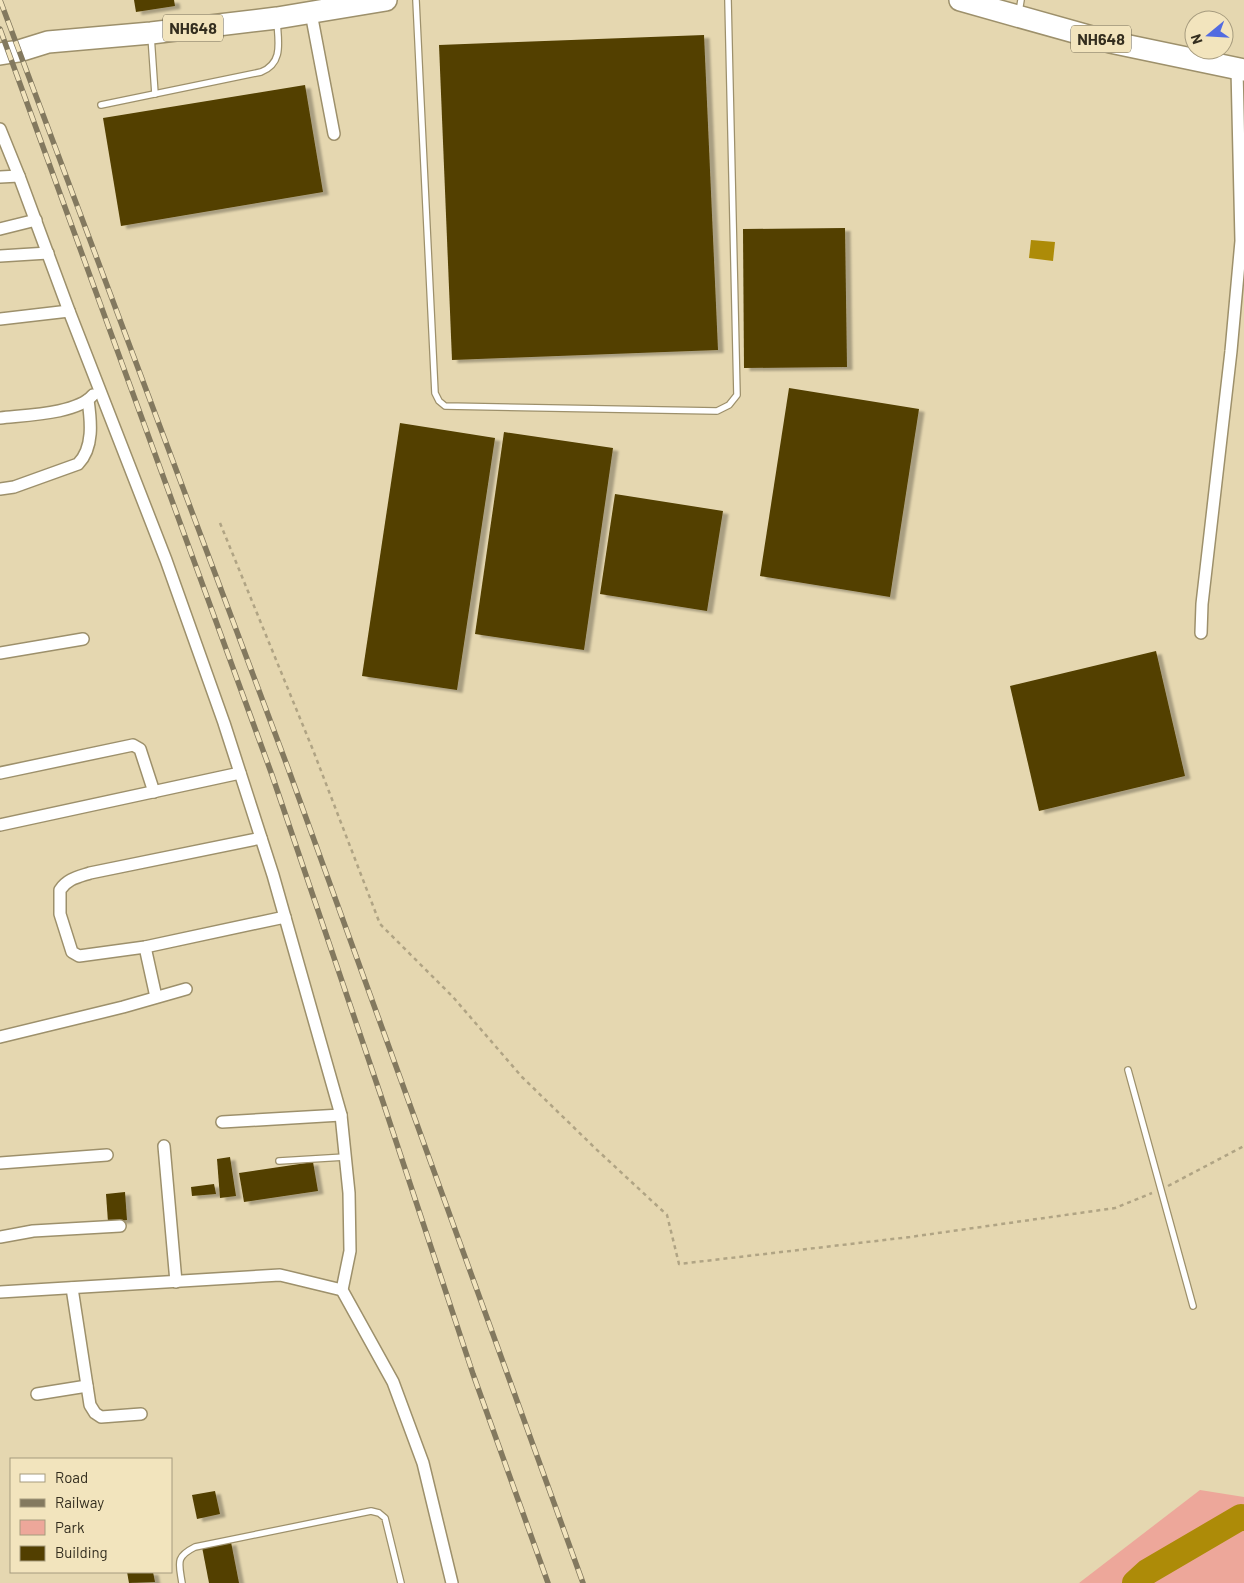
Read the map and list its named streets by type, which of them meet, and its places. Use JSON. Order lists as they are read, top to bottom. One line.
{"streets":{"highway":["NH648"]},"legend":["Road","Railway","Park","Building"],"north":"left"}
